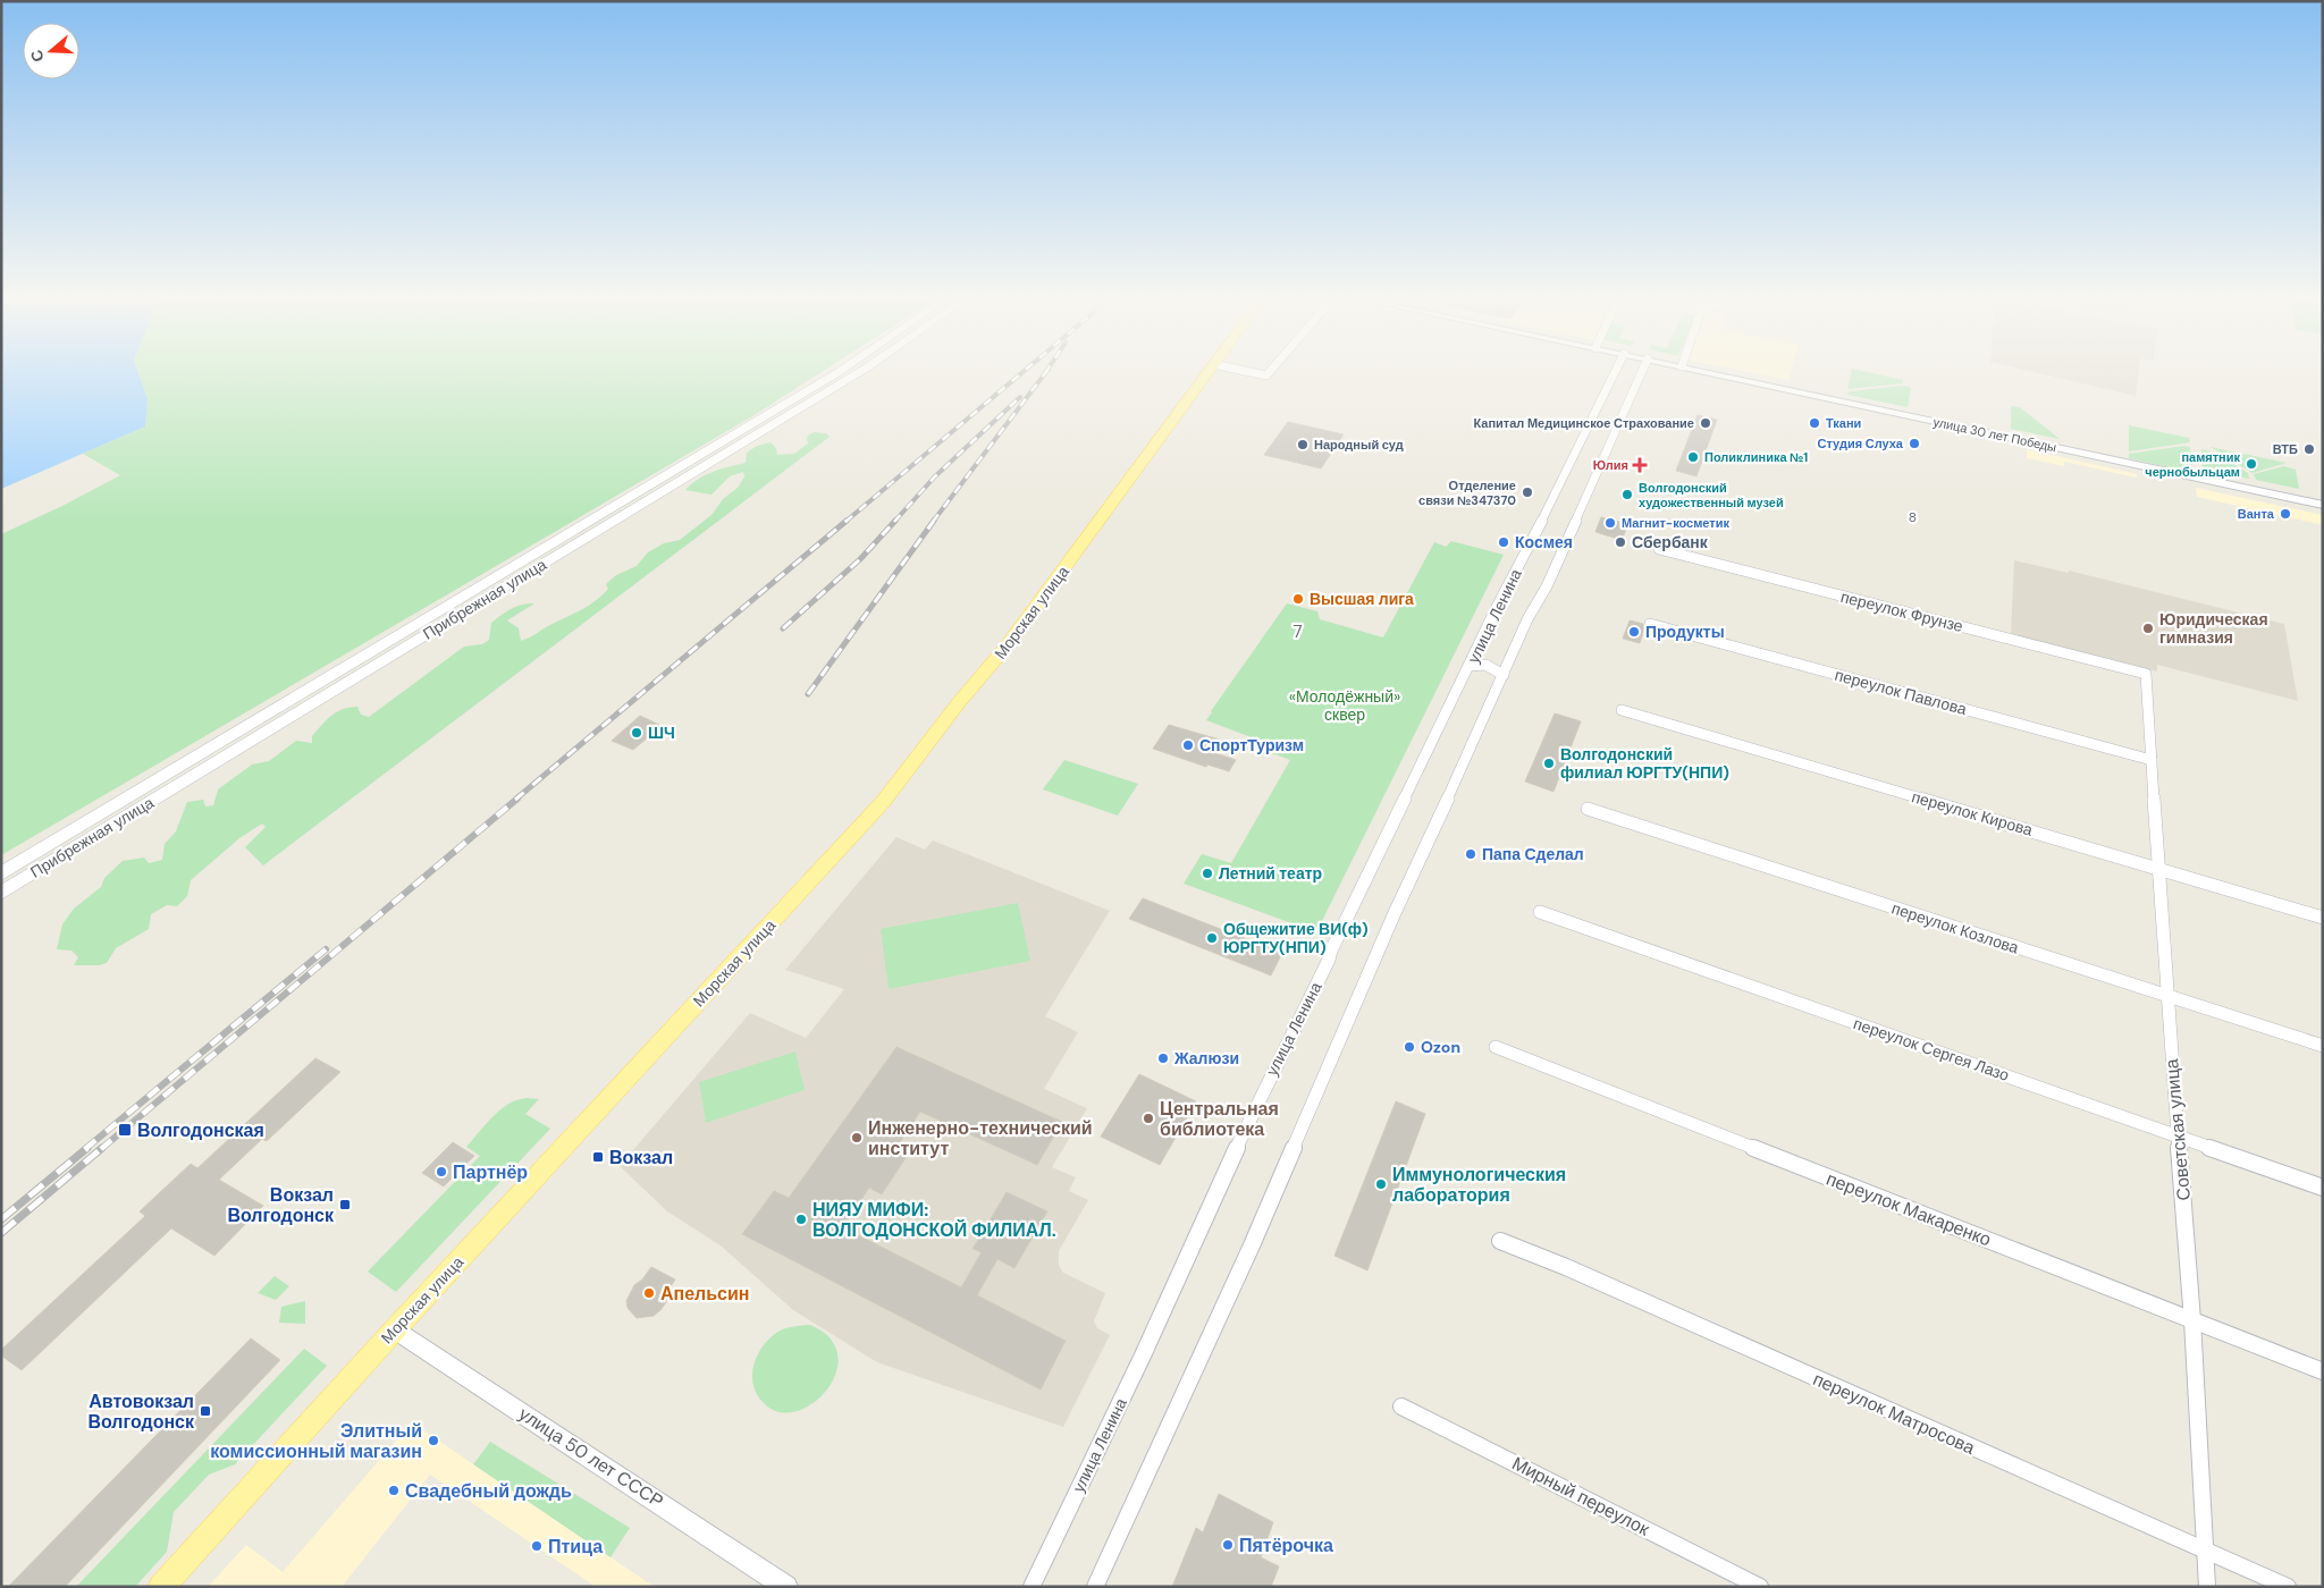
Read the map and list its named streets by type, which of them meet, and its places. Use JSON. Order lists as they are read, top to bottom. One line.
{"streets":{"main road":["Прибрежная улица","Морская улица"],"street":["улица 30 лет Победы","переулок Фрунзе","улица Ленина","переулок Кирова","переулок Козлова","переулок Сергея Лазо","Советская улица","переулок Макаренко","переулок Матросова","улица 50 лет СССР","Мирный переулок"]},"crossings":[["переулок Фрунзе","Советская улица"],["Морская улица","улица 50 лет СССР"],["переулок Кирова","Советская улица"],["переулок Козлова","Советская улица"],["переулок Сергея Лазо","Советская улица"],["Советская улица","переулок Макаренко"],["Советская улица","переулок Матросова"]],"districts":["8","7"],"parks":["«Молодёжный» сквер"],"places":{"other":["Капитал Медицинское Страхование","Ткани","Студия Слуха","Народный суд","ВТБ","Поликлиника №1","памятник чернобыльцам","Отделение связи №347370","Волгодонский художественный музей","Ванта","Магнит-косметик","Космея","Сбербанк","Высшая лига","Юридическая гимназия","Продукты","ШЧ","СпортТуризм","Волгодонский филиал ЮРГТУ(НПИ)","Папа Сделал","Летний театр","Общежитие ВИ(ф) ЮРГТУ(НПИ)","Ozon","Жалюзи","Центральная библиотека","Инженерно-технический институт","Партнёр","Иммунологическия лаборатория","НИЯУ МИФИ: ВОЛГОДОНСКОЙ ФИЛИАЛ.","Апельсин","Элитный комиссионный магазин","Свадебный дождь","Пятёрочка","Птица"],"health":["Юлия"],"transit":["Волгодонская","Вокзал","Вокзал Волгодонск","Автовокзал Волгодонск"]},"north":"left"}
